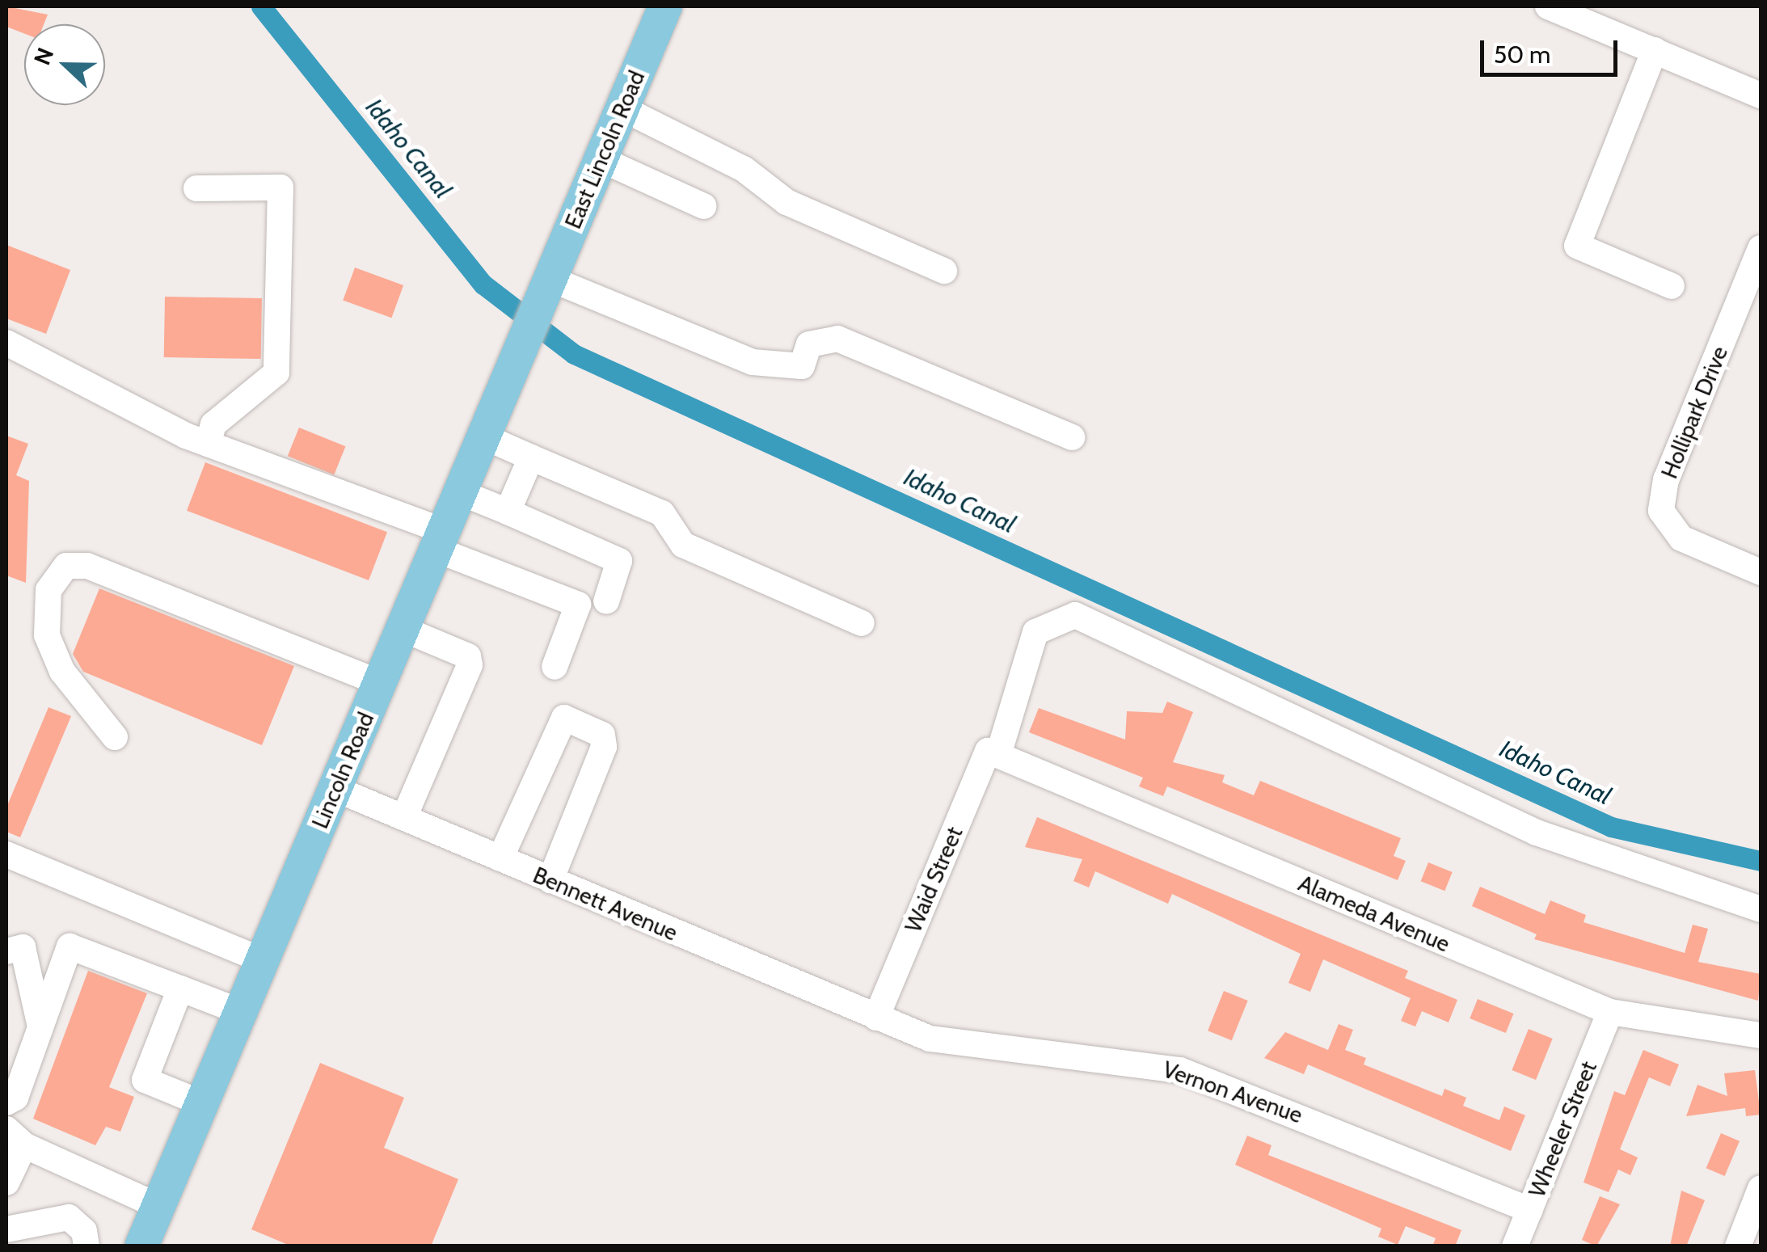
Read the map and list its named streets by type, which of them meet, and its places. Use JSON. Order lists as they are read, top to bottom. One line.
{"streets":{"main road":["East Lincoln Road","Lincoln Road"],"street":["Hollipark Drive","Waid Street","Bennett Avenue","Alameda Avenue","Vernon Avenue","Wheeler Street"]},"crossings":[["East Lincoln Road","Lincoln Road"],["Lincoln Road","Bennett Avenue"],["Waid Street","Bennett Avenue"],["Waid Street","Alameda Avenue"],["Waid Street","Vernon Avenue"],["Bennett Avenue","Vernon Avenue"],["Alameda Avenue","Wheeler Street"],["Vernon Avenue","Wheeler Street"]],"water":["Idaho Canal"],"scale_bar":"50 m","north":"left"}
